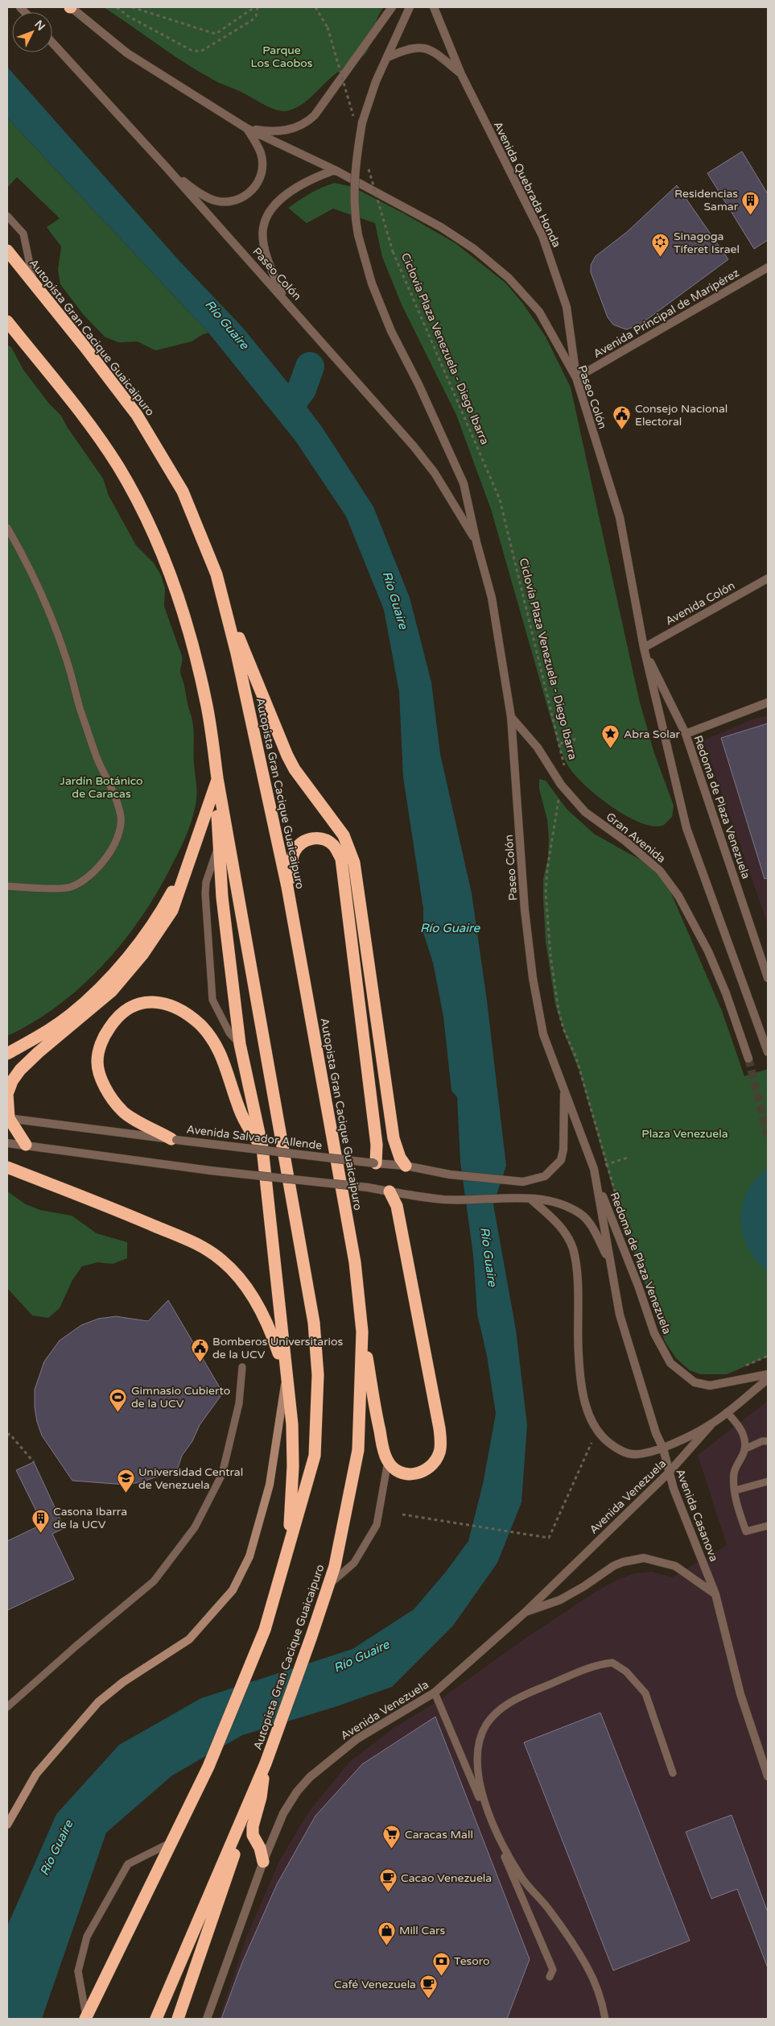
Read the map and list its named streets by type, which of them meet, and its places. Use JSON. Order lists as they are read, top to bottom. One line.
{"streets":{"highway":["Autopista Gran Cacique Guaicaipuro"],"street":["Avenida Quebrada Honda","Paseo Colón","Avenida Principal de Maripérez","Avenida Colón","Redoma de Plaza Venezuela","Gran Avenida","Avenida Salvador Allende","Avenida Venezuela","Avenida Casanova"],"path":["Ciclovía Plaza Venezuela - Diego Ibarra"]},"crossings":[["Avenida Quebrada Honda","Paseo Colón"],["Avenida Quebrada Honda","Avenida Principal de Maripérez"],["Paseo Colón","Avenida Principal de Maripérez"],["Paseo Colón","Avenida Colón"],["Paseo Colón","Redoma de Plaza Venezuela"],["Paseo Colón","Gran Avenida"],["Paseo Colón","Avenida Salvador Allende"],["Paseo Colón","Avenida Casanova"],["Ciclovía Plaza Venezuela - Diego Ibarra","Gran Avenida"],["Avenida Colón","Redoma de Plaza Venezuela"],["Redoma de Plaza Venezuela","Avenida Casanova"],["Avenida Venezuela","Avenida Casanova"]],"water":["Río Guaire"],"parks":["Parque Los Caobos","Jardín Botánico de Caracas","Plaza Venezuela"],"places":{"building":["Residencias Samar","Casona Ibarra de la UCV"],"synagogue":["Sinagoga Tiferet Israel"],"public building":["Consejo Nacional Electoral","Bomberos Universitarios de la UCV"],"place":["Abra Solar"],"sports":["Gimnasio Cubierto de la UCV"],"school or university":["Universidad Central de Venezuela"],"supermarket":["Caracas Mall"],"cafe":["Cacao Venezuela","Café Venezuela"],"shop":["Mill Cars"],"bank":["Tesoro"]},"north":"top right"}
